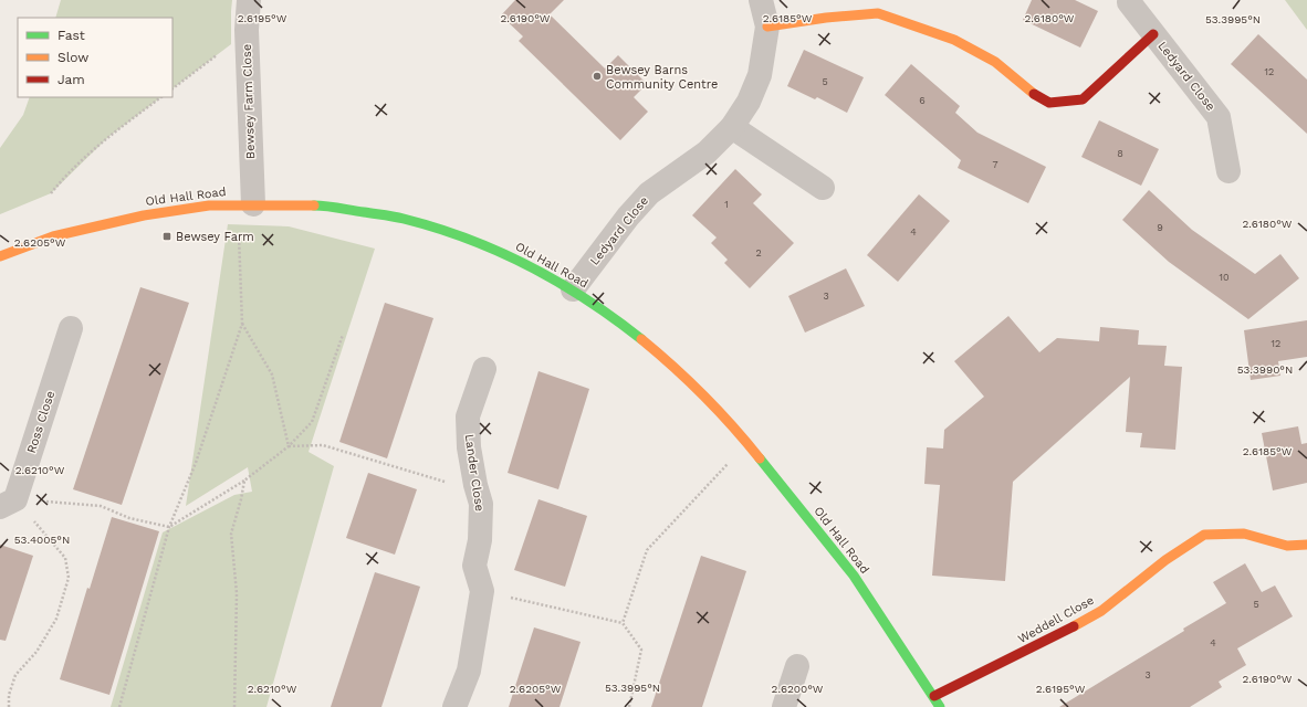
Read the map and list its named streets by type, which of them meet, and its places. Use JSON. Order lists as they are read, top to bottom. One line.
{"streets":{"street":["Ledyard Close","Bewsey Farm Close","Old Hall Road","Ross Close","Lander Close","Weddell Close"]},"crossings":[["Ledyard Close","Old Hall Road"],["Bewsey Farm Close","Old Hall Road"],["Old Hall Road","Weddell Close"]],"places":{"other":["Bewsey Barns Community Centre"],"transit":["Bewsey Farm"]},"house_numbers":["12","5","6","8","7","1","9","4","2","10","3","12","5","4","3"],"legend":["Fast","Slow","Jam"],"coordinates":["2.6195°W","2.6190°W","2.6185°W","2.6180°W","53.3995°N","2.6205°W","53.3990°N","2.6210°W","53.4005°N","2.6200°W"]}
